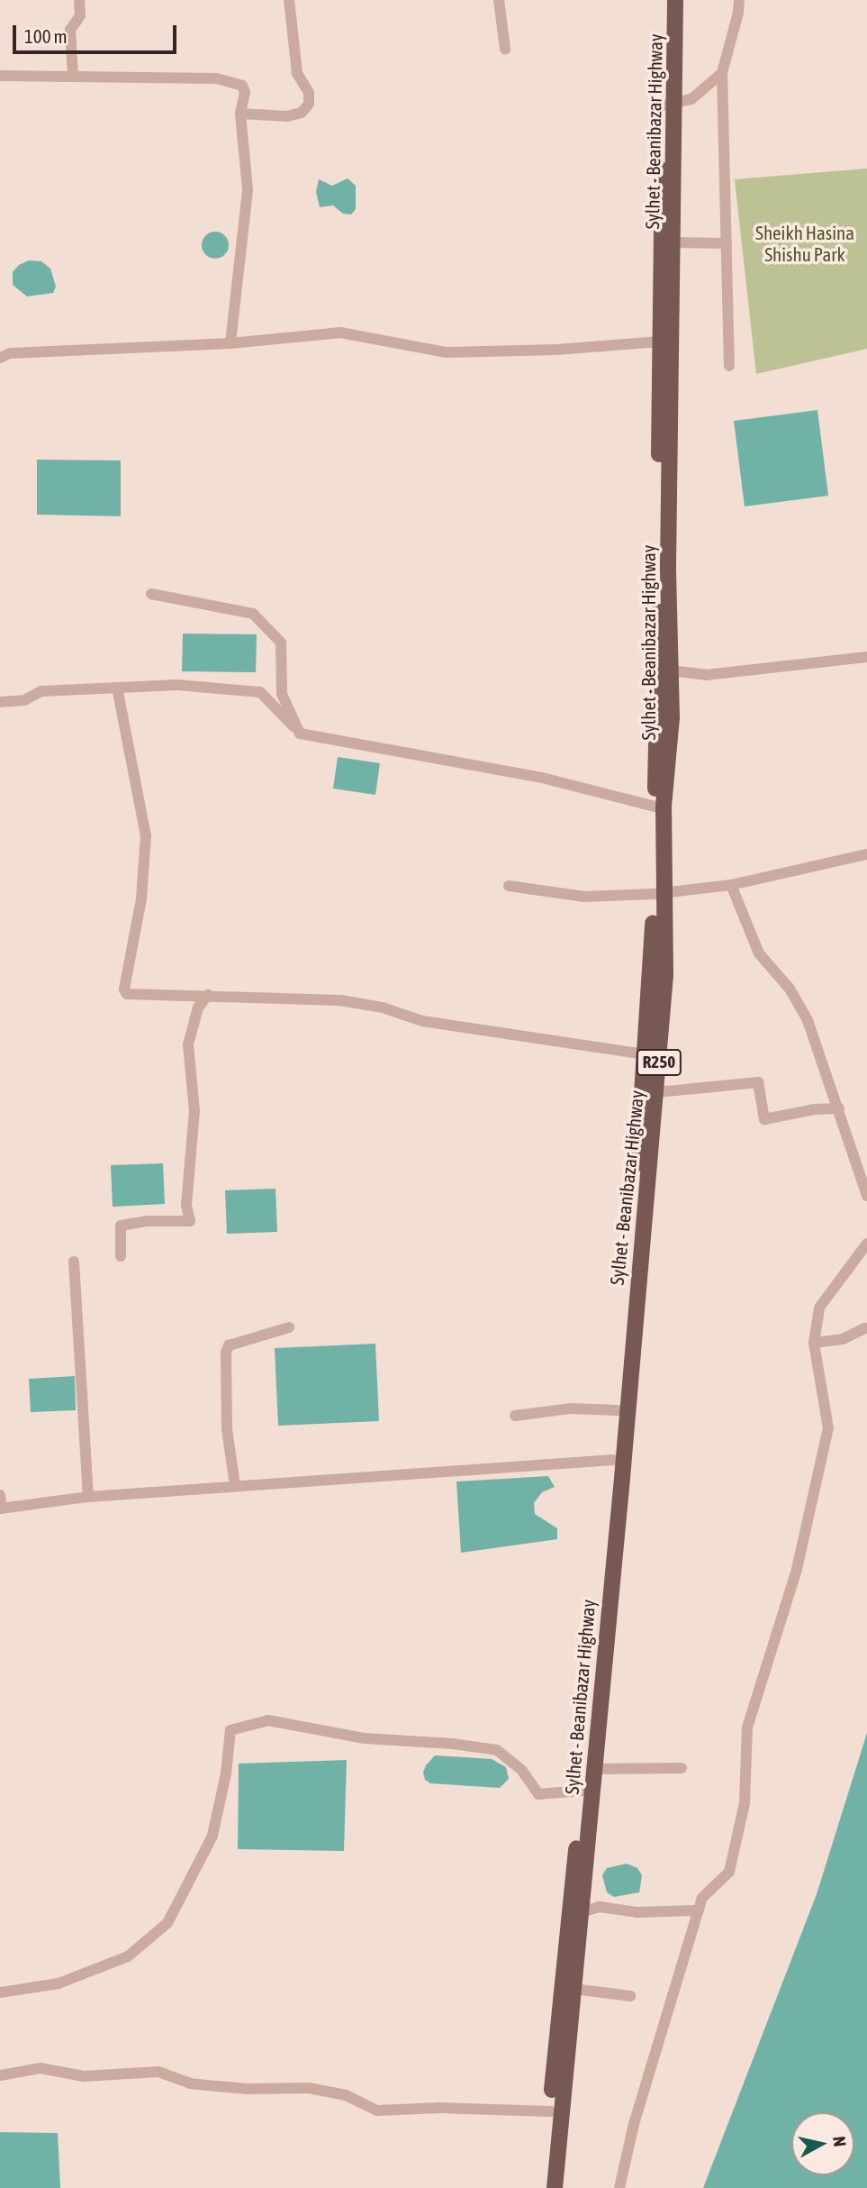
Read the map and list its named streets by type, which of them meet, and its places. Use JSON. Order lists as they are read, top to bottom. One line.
{"streets":{"main road":["Sylhet - Beanibazar Highway","R250"]},"parks":["Sheikh Hasina Shishu Park"],"scale_bar":"100 m","north":"right"}
